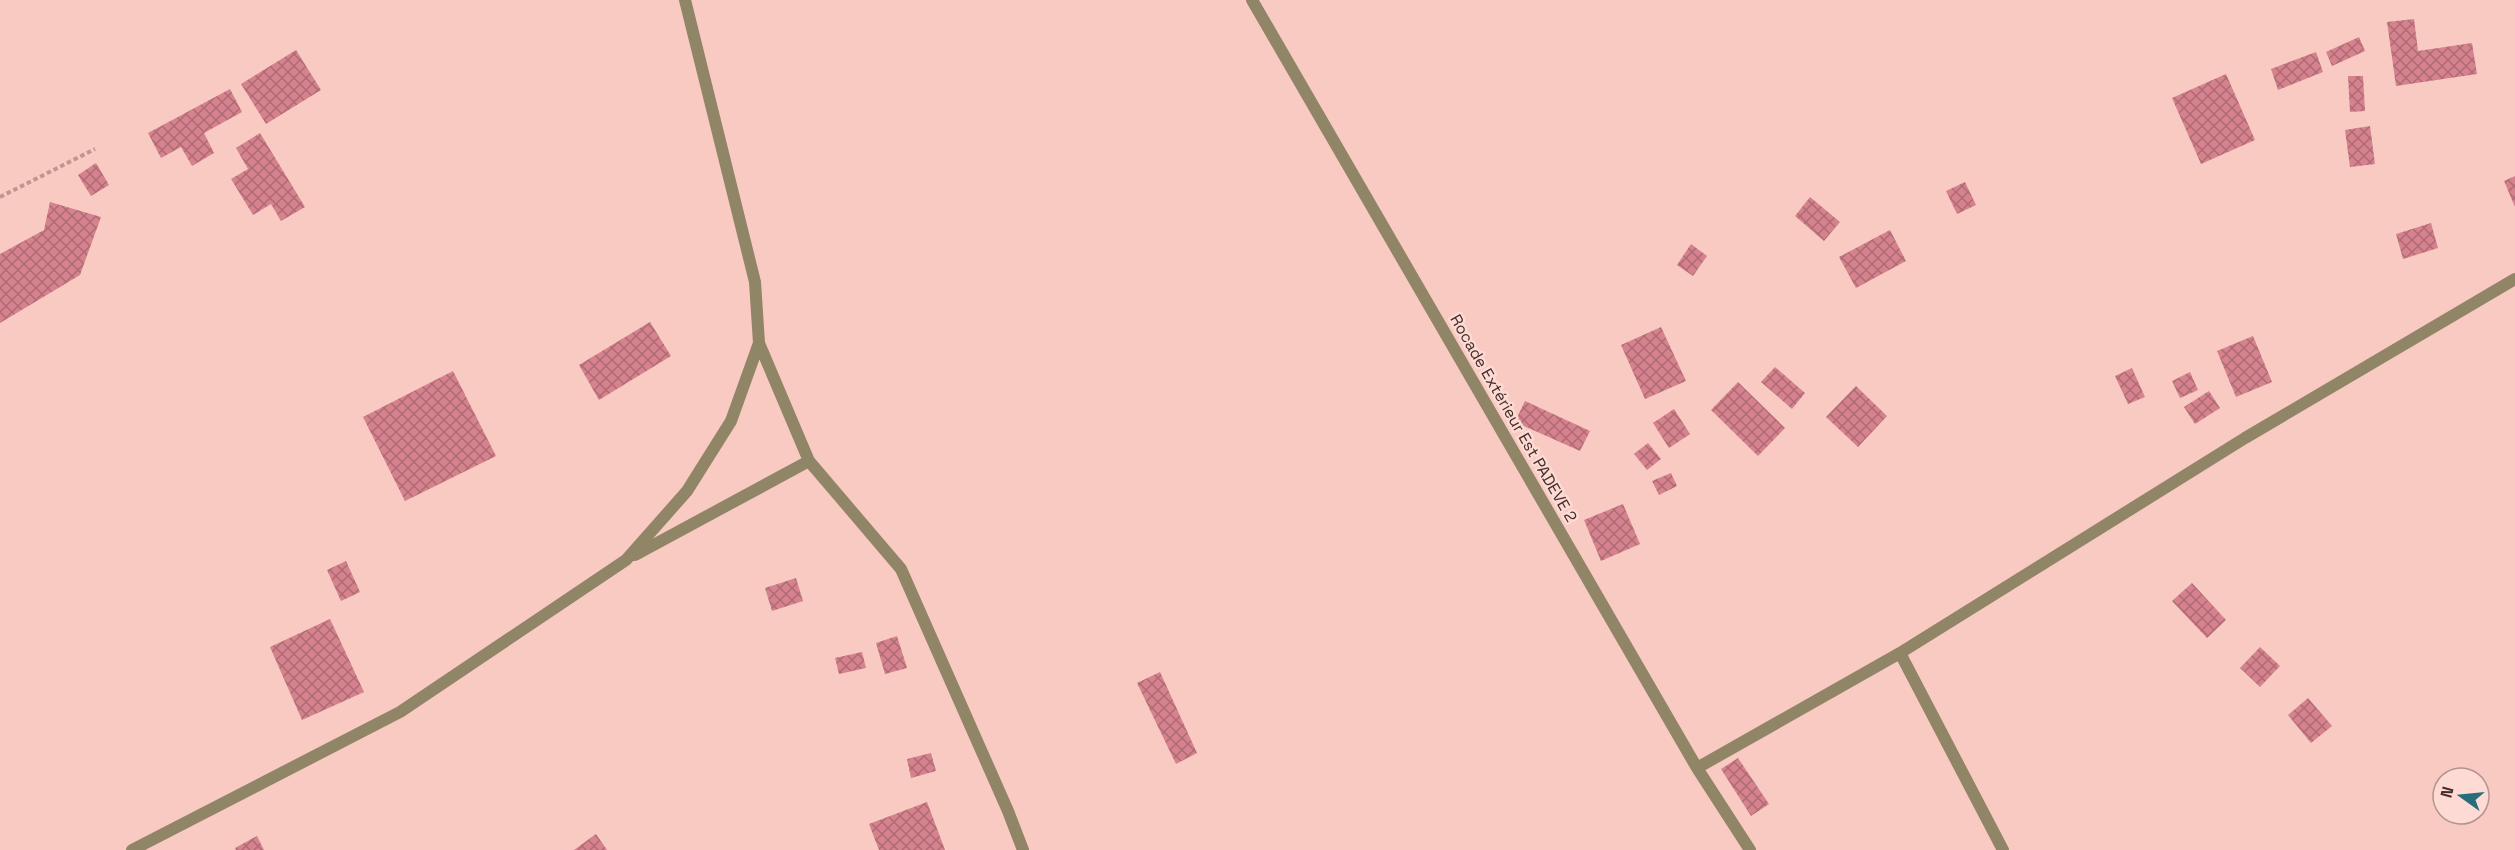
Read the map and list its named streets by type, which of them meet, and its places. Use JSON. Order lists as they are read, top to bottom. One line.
{"streets":{"street":["Rocade Extérieur Est PADEVE 2"]},"north":"left"}
